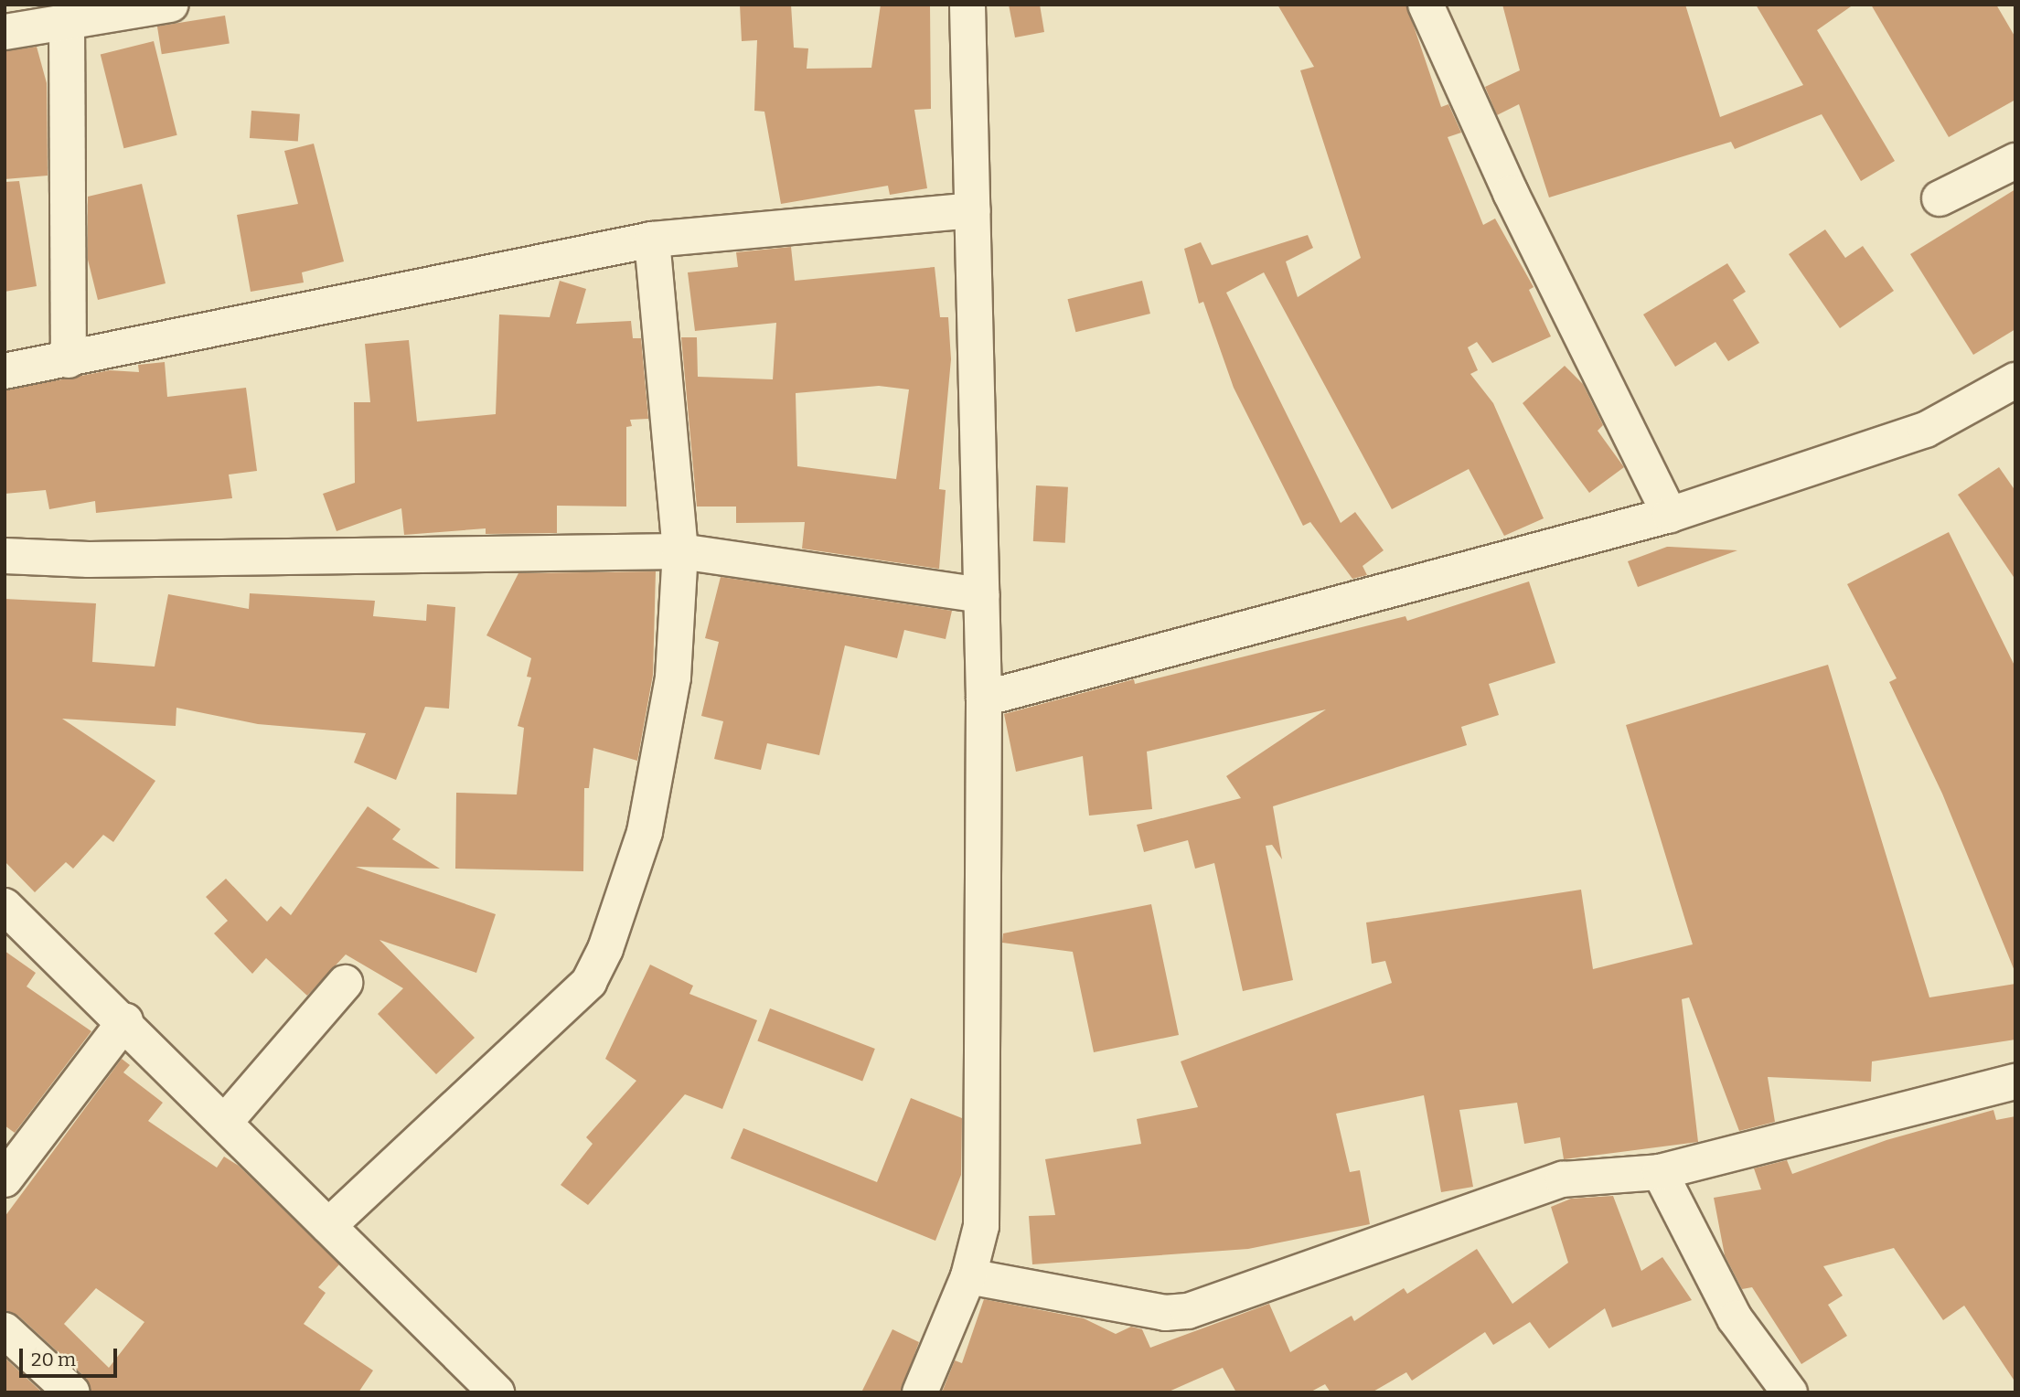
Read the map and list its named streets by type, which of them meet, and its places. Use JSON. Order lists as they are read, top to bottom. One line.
{"scale_bar":"20 m"}
